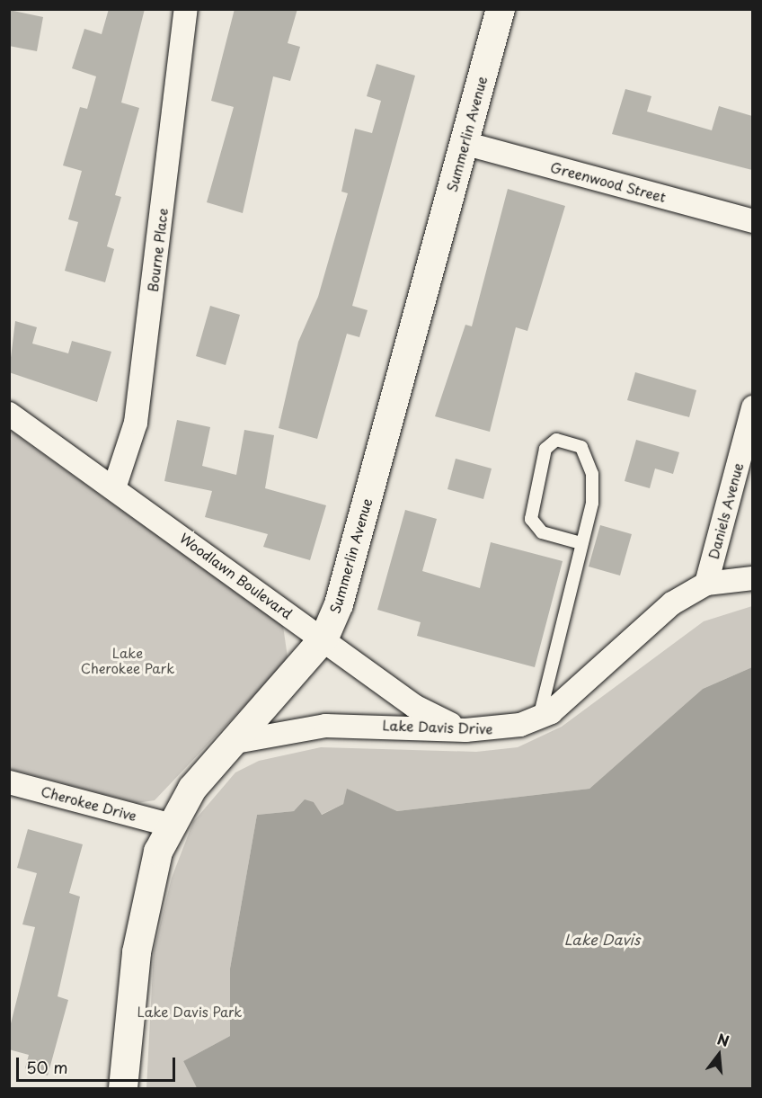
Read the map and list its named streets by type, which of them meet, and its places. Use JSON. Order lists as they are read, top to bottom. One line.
{"streets":{"street":["Summerlin Avenue","Greenwood Street","Bourne Place","Daniels Avenue","Woodlawn Boulevard","Lake Davis Drive","Cherokee Drive"]},"crossings":[["Summerlin Avenue","Greenwood Street"],["Summerlin Avenue","Woodlawn Boulevard"],["Summerlin Avenue","Lake Davis Drive"],["Summerlin Avenue","Cherokee Drive"],["Bourne Place","Woodlawn Boulevard"],["Daniels Avenue","Lake Davis Drive"],["Woodlawn Boulevard","Lake Davis Drive"]],"water":["Lake Davis"],"parks":["Lake Cherokee Park","Lake Davis Park"],"scale_bar":"50 m","north":"top"}
